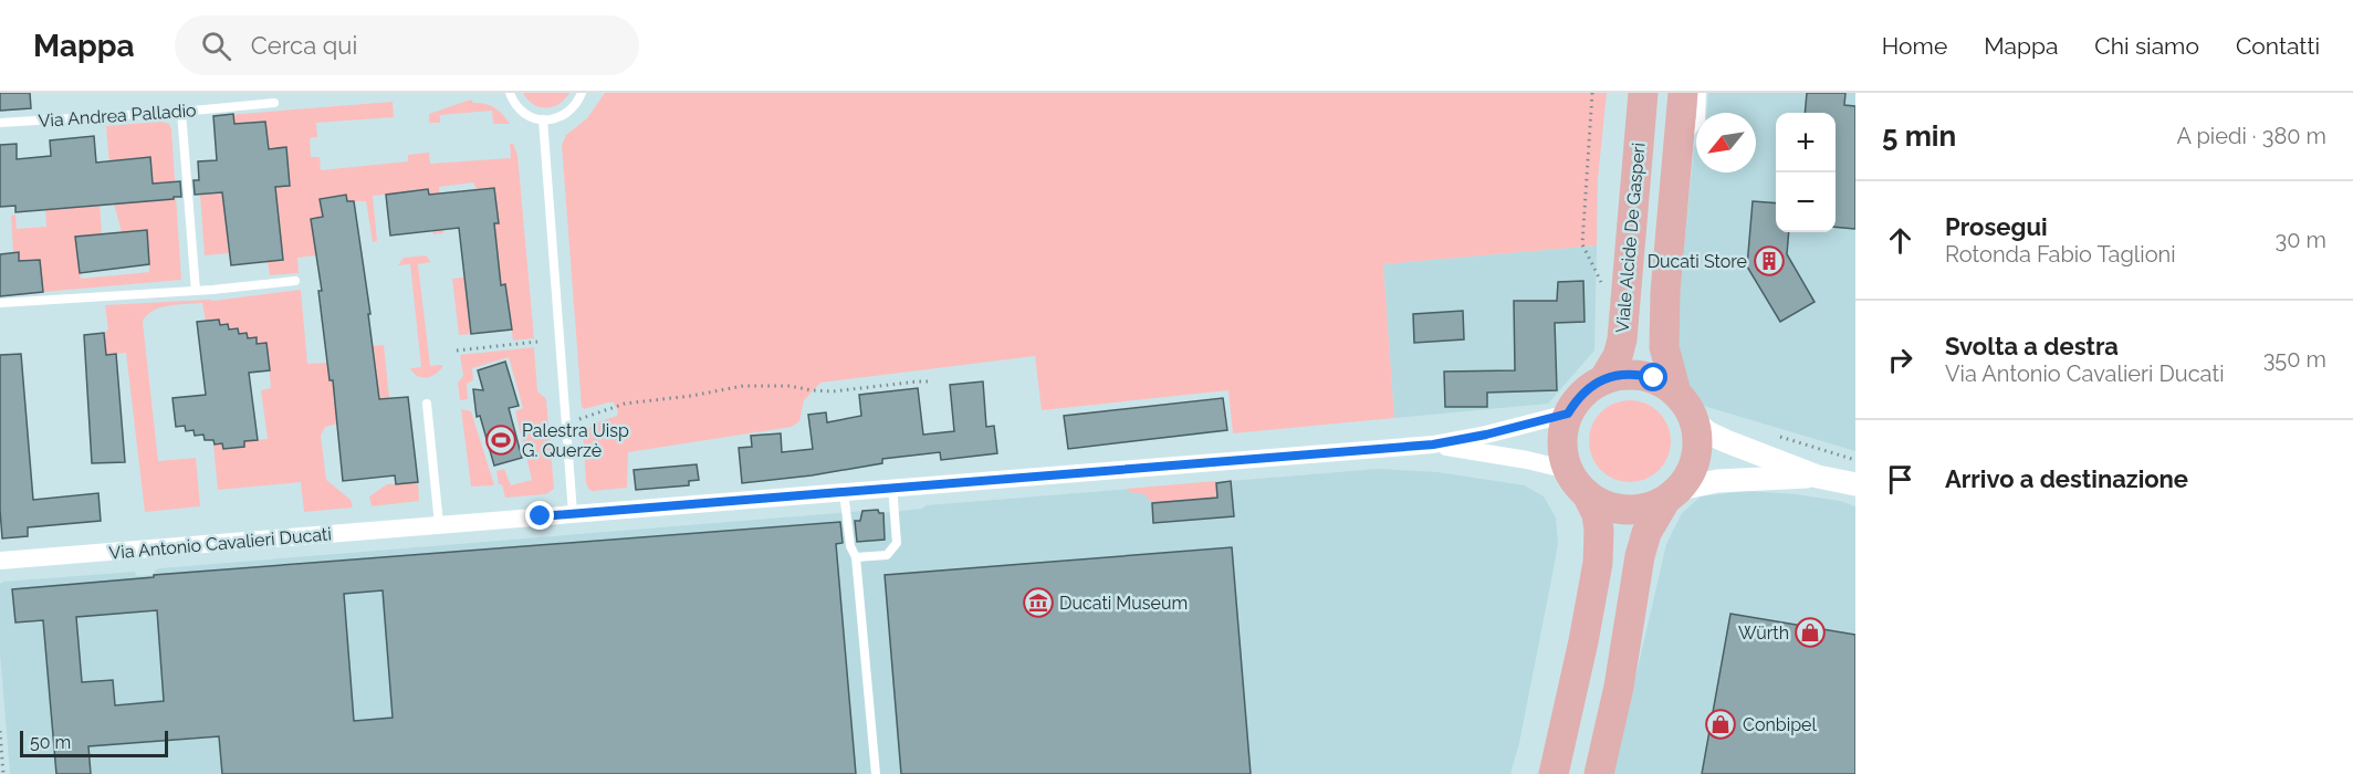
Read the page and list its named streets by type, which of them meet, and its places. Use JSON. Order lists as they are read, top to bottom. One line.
{"streets":{"main road":["Viale Alcide De Gasperi"],"street":["Via Antonio Cavalieri Ducati"],"lane":["Via Andrea Palladio"]},"crossings":[["Viale Alcide De Gasperi","Via Antonio Cavalieri Ducati"]],"places":{"building":["Ducati Store"],"sports":["Palestra Uisp G. Querzè"],"museum":["Ducati Museum"],"shop":["Würth","Conbipel"]},"scale_bar":"50 m","north":"bottom left","page":{"header":"Mappa","search":"Cerca qui","nav":["Home","Mappa","Chi siamo","Contatti"],"heading":["5 min","A piedi · 380 m"],"map_buttons":["+","−"],"list":[["Prosegui","Rotonda Fabio Taglioni","30 m"],["Svolta a destra","Via Antonio Cavalieri Ducati","350 m"],"Arrivo a destinazione"],"scale":"50 m"}}
